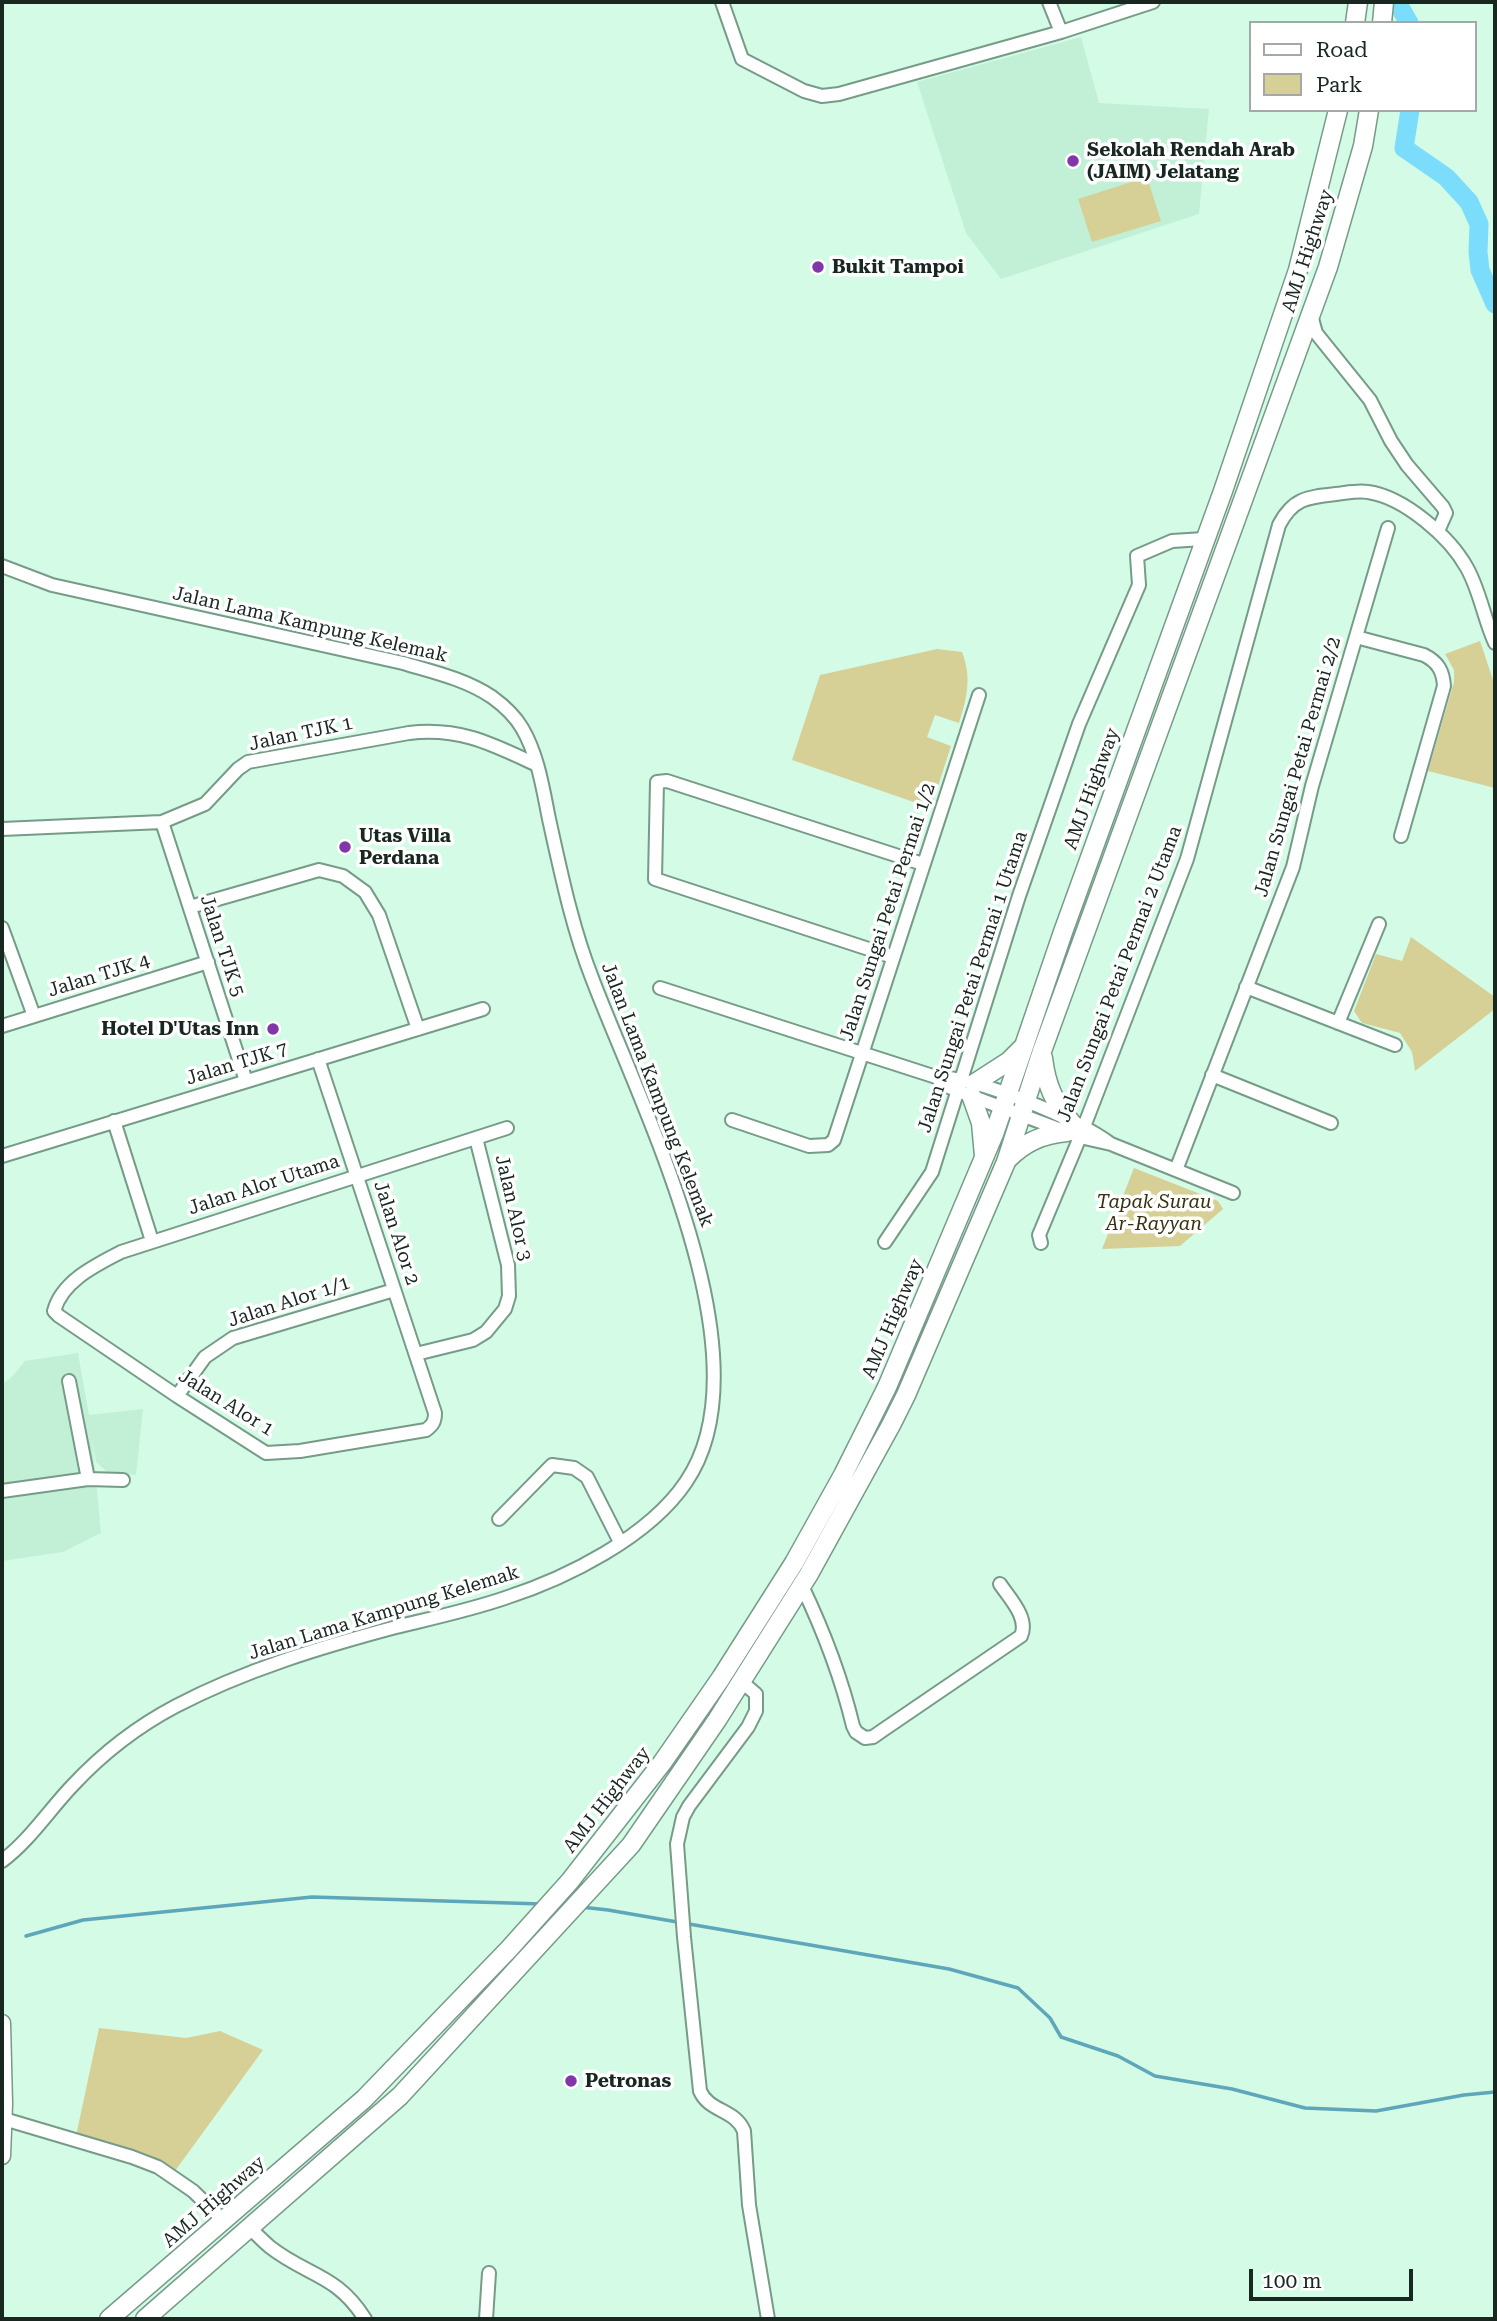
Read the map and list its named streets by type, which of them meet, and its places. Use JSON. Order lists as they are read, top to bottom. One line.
{"streets":{"highway":["AMJ Highway"],"street":["Jalan Lama Kampung Kelemak","Jalan TJK 1","Jalan Sungai Petai Permai 2/2","Jalan Sungai Petai Permai 1/2","Jalan TJK 5","Jalan Sungai Petai Permai 2 Utama","Jalan TJK 4","Jalan Sungai Petai Permai 1 Utama","Jalan TJK 7","Jalan Alor Utama","Jalan Alor 3","Jalan Alor 2","Jalan Alor 1/1","Jalan Alor 1"]},"crossings":[["AMJ Highway","Jalan Sungai Petai Permai 1 Utama"],["Jalan Lama Kampung Kelemak","Jalan TJK 1"],["Jalan TJK 1","Jalan TJK 5"],["Jalan TJK 5","Jalan TJK 4"],["Jalan TJK 5","Jalan TJK 7"],["Jalan TJK 7","Jalan Alor 2"],["Jalan Alor Utama","Jalan Alor 3"],["Jalan Alor Utama","Jalan Alor 2"],["Jalan Alor Utama","Jalan Alor 1"],["Jalan Alor 3","Jalan Alor 2"],["Jalan Alor 2","Jalan Alor 1/1"],["Jalan Alor 2","Jalan Alor 1"],["Jalan Alor 1/1","Jalan Alor 1"]],"parks":["Tapak Surau Ar-Rayyan"],"places":["Sekolah Rendah Arab (JAIM) Jelatang","Bukit Tampoi","Utas Villa Perdana","Hotel D'Utas Inn","Petronas"],"legend":["Road","Park"],"scale_bar":"100 m"}
